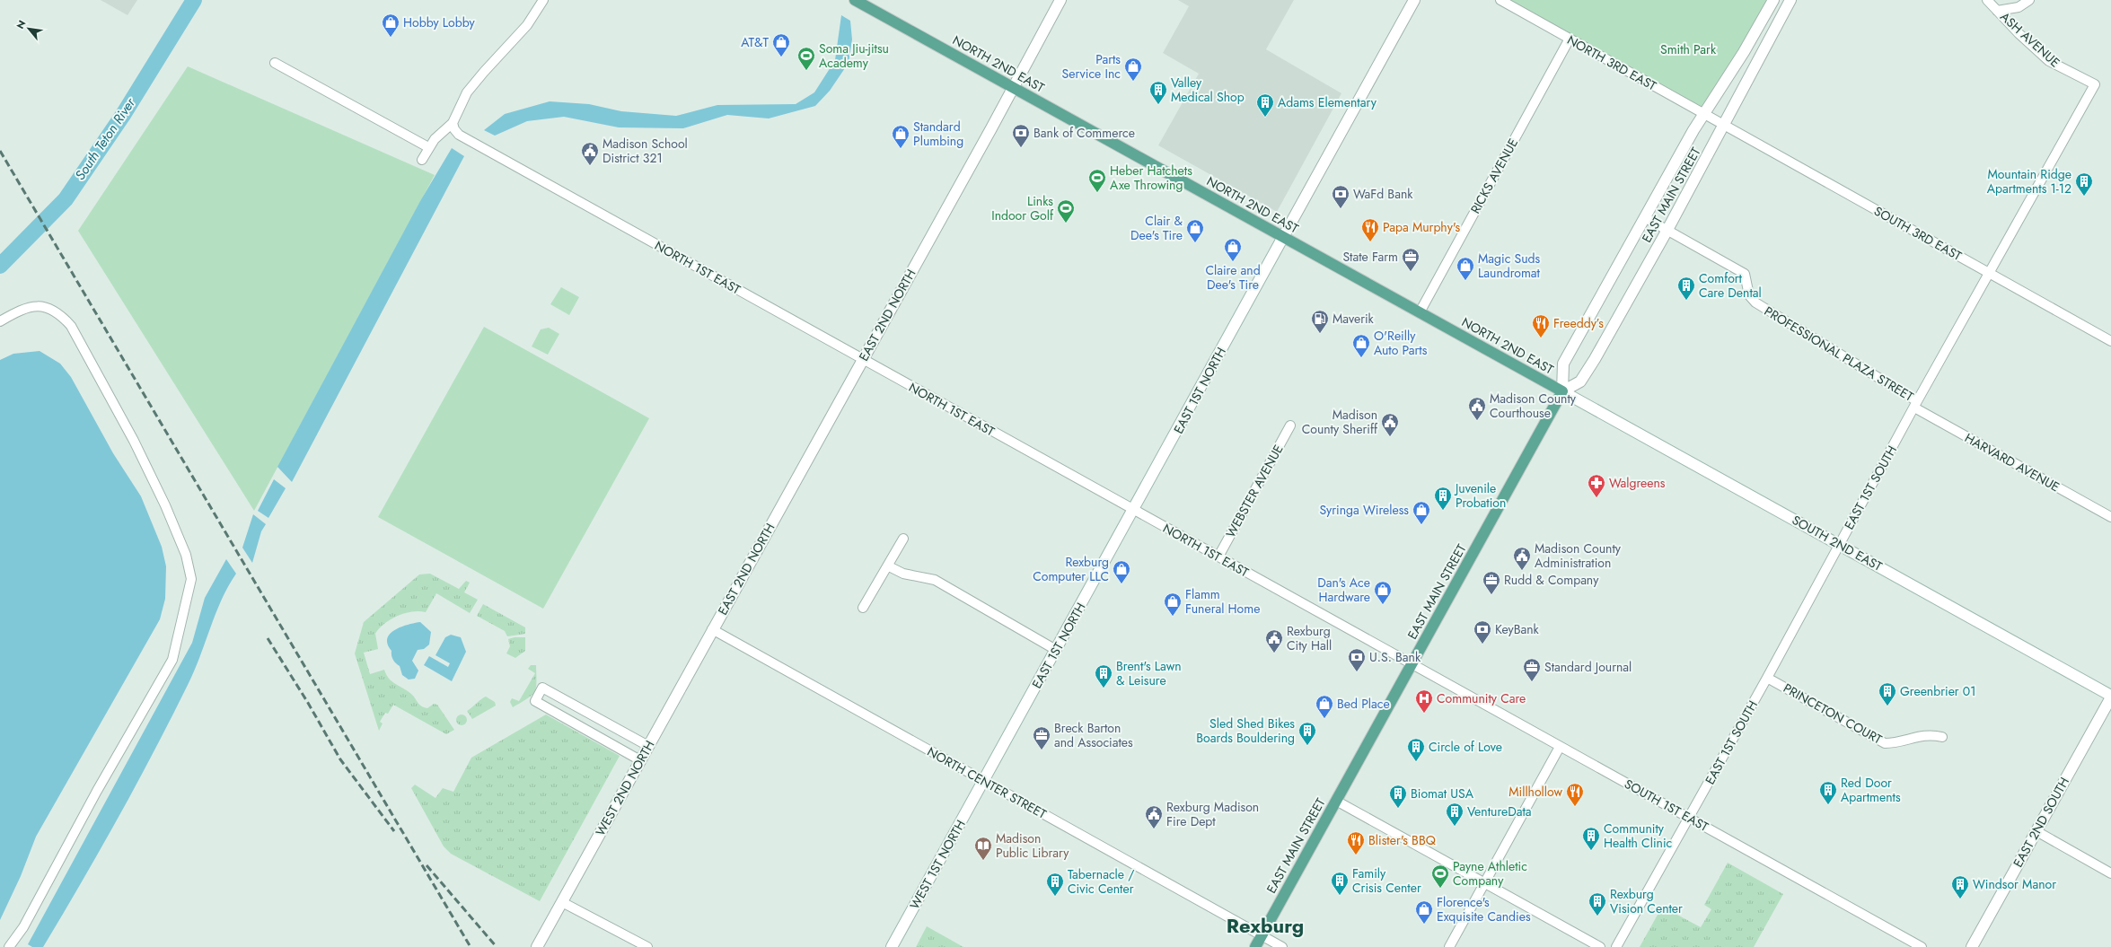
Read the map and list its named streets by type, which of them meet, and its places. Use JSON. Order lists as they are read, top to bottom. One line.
{"streets":{"main road":["NORTH 2ND EAST","EAST MAIN STREET"],"street":["ASH AVENUE","NORTH 3RD EAST","RICKS AVENUE","SOUTH 3RD EAST","NORTH 1ST EAST","EAST 2ND NORTH","PROFESSIONAL PLAZA STREET","EAST 1ST NORTH","HARVARD AVENUE","EAST 1ST SOUTH","WEBSTER AVENUE","SOUTH 2ND EAST","PRINCETON COURT","NORTH CENTER STREET","WEST 2ND NORTH","SOUTH 1ST EAST","EAST 2ND SOUTH","WEST 1ST NORTH"]},"crossings":[["ASH AVENUE","EAST 1ST SOUTH"],["NORTH 3RD EAST","RICKS AVENUE"],["NORTH 3RD EAST","EAST MAIN STREET"],["NORTH 3RD EAST","SOUTH 3RD EAST"],["NORTH 2ND EAST","RICKS AVENUE"],["NORTH 2ND EAST","EAST MAIN STREET"],["NORTH 2ND EAST","EAST 2ND NORTH"],["NORTH 2ND EAST","EAST 1ST NORTH"],["NORTH 2ND EAST","SOUTH 2ND EAST"],["EAST MAIN STREET","SOUTH 3RD EAST"],["EAST MAIN STREET","NORTH 1ST EAST"],["EAST MAIN STREET","PROFESSIONAL PLAZA STREET"],["EAST MAIN STREET","SOUTH 2ND EAST"],["EAST MAIN STREET","NORTH CENTER STREET"],["EAST MAIN STREET","SOUTH 1ST EAST"],["SOUTH 3RD EAST","EAST 1ST SOUTH"],["NORTH 1ST EAST","EAST 2ND NORTH"],["NORTH 1ST EAST","EAST 1ST NORTH"],["NORTH 1ST EAST","WEBSTER AVENUE"],["NORTH 1ST EAST","SOUTH 1ST EAST"],["EAST 2ND NORTH","NORTH CENTER STREET"],["EAST 2ND NORTH","WEST 2ND NORTH"],["PROFESSIONAL PLAZA STREET","HARVARD AVENUE"],["PROFESSIONAL PLAZA STREET","EAST 1ST SOUTH"],["EAST 1ST NORTH","NORTH CENTER STREET"],["EAST 1ST NORTH","WEST 1ST NORTH"],["HARVARD AVENUE","EAST 1ST SOUTH"],["EAST 1ST SOUTH","SOUTH 2ND EAST"],["EAST 1ST SOUTH","PRINCETON COURT"],["EAST 1ST SOUTH","SOUTH 1ST EAST"],["SOUTH 2ND EAST","EAST 2ND SOUTH"],["NORTH CENTER STREET","WEST 2ND NORTH"],["NORTH CENTER STREET","WEST 1ST NORTH"]],"districts":["Rexburg"],"water":["South Teton River"],"parks":["Smith Park"],"places":{"shop":["Hobby Lobby","AT&T","Parts Service Inc","Standard Plumbing","Clair & Dee's Tire","Claire and Dee's Tire","Magic Suds Laundromat","O'Reilly Auto Parts","Syringa Wireless","Rexburg Computer LLC","Dan's Ace Hardware","Flamm Funeral Home","Bed Place","Florence's Exquisite Candies"],"sports":["Soma Jiu-jitsu Academy","Heber Hatchets Axe Throwing","Links Indoor Golf","Payne Athletic Company"],"building":["Valley Medical Shop","Adams Elementary","Mountain Ridge Apartments 1-12","Comfort Care Dental","Juvenile Probation","Brent's Lawn & Leisure","Greenbrier 01","Sled Shed Bikes Boards Bouldering","Circle of Love","Red Door Apartments","Biomat USA","VentureData","Community Health Clinic","Family Crisis Center","Tabernacle / Civic Center","Windsor Manor","Rexburg Vision Center"],"bank":["Bank of Commerce","WaFd Bank","KeyBank","U.S. Bank"],"public building":["Madison School District 321","Madison County Courthouse","Madison County Sheriff","Madison County Administration","Rexburg City Hall","Rexburg Madison Fire Dept"],"restaurant":["Papa Murphy's","Freeddy’s","Millhollow","Blister's BBQ"],"office":["State Farm","Rudd & Company","Standard Journal","Breck Barton and Associates"],"fuel station":["Maverik"],"pharmacy":["Walgreens"],"hospital":["Community Care"],"library":["Madison Public Library"]},"north":"top left"}
